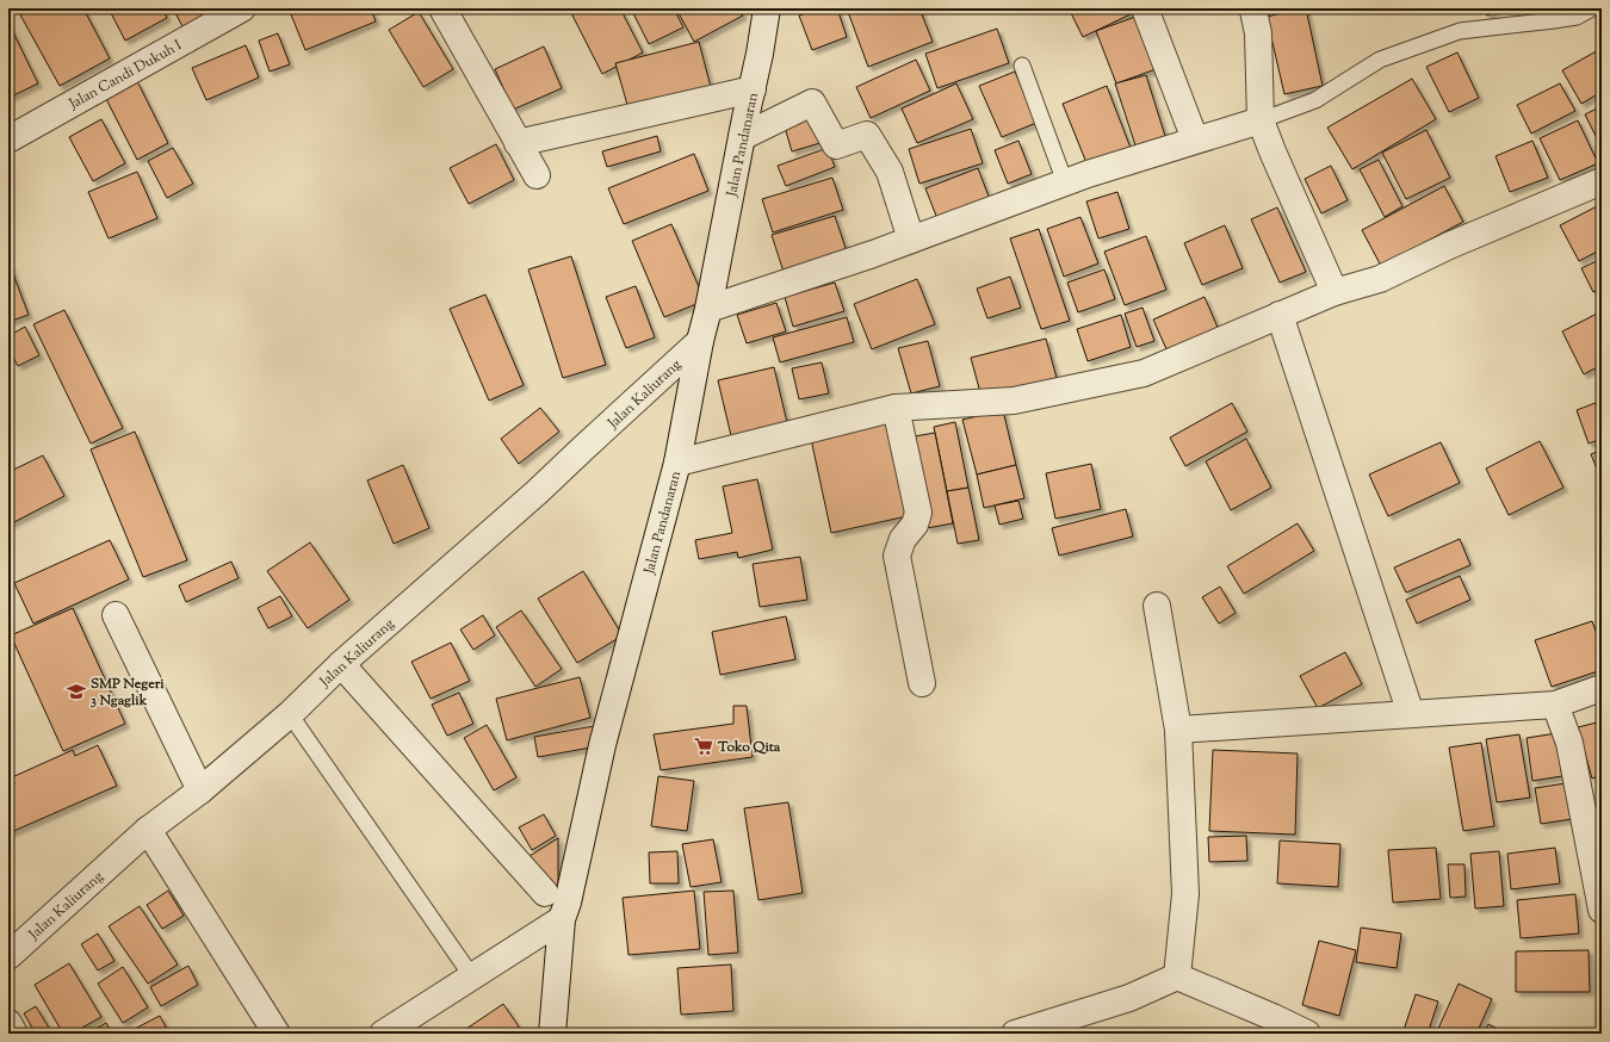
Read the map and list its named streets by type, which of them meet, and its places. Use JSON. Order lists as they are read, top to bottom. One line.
{"streets":{"street":["Jalan Candi Dukuh I","Jalan Pandanaran","Jalan Kaliurang"]},"crossings":[["Jalan Pandanaran","Jalan Kaliurang"]],"places":{"school or university":["SMP Negeri 3 Ngaglik"],"supermarket":["Toko Qita"]}}
